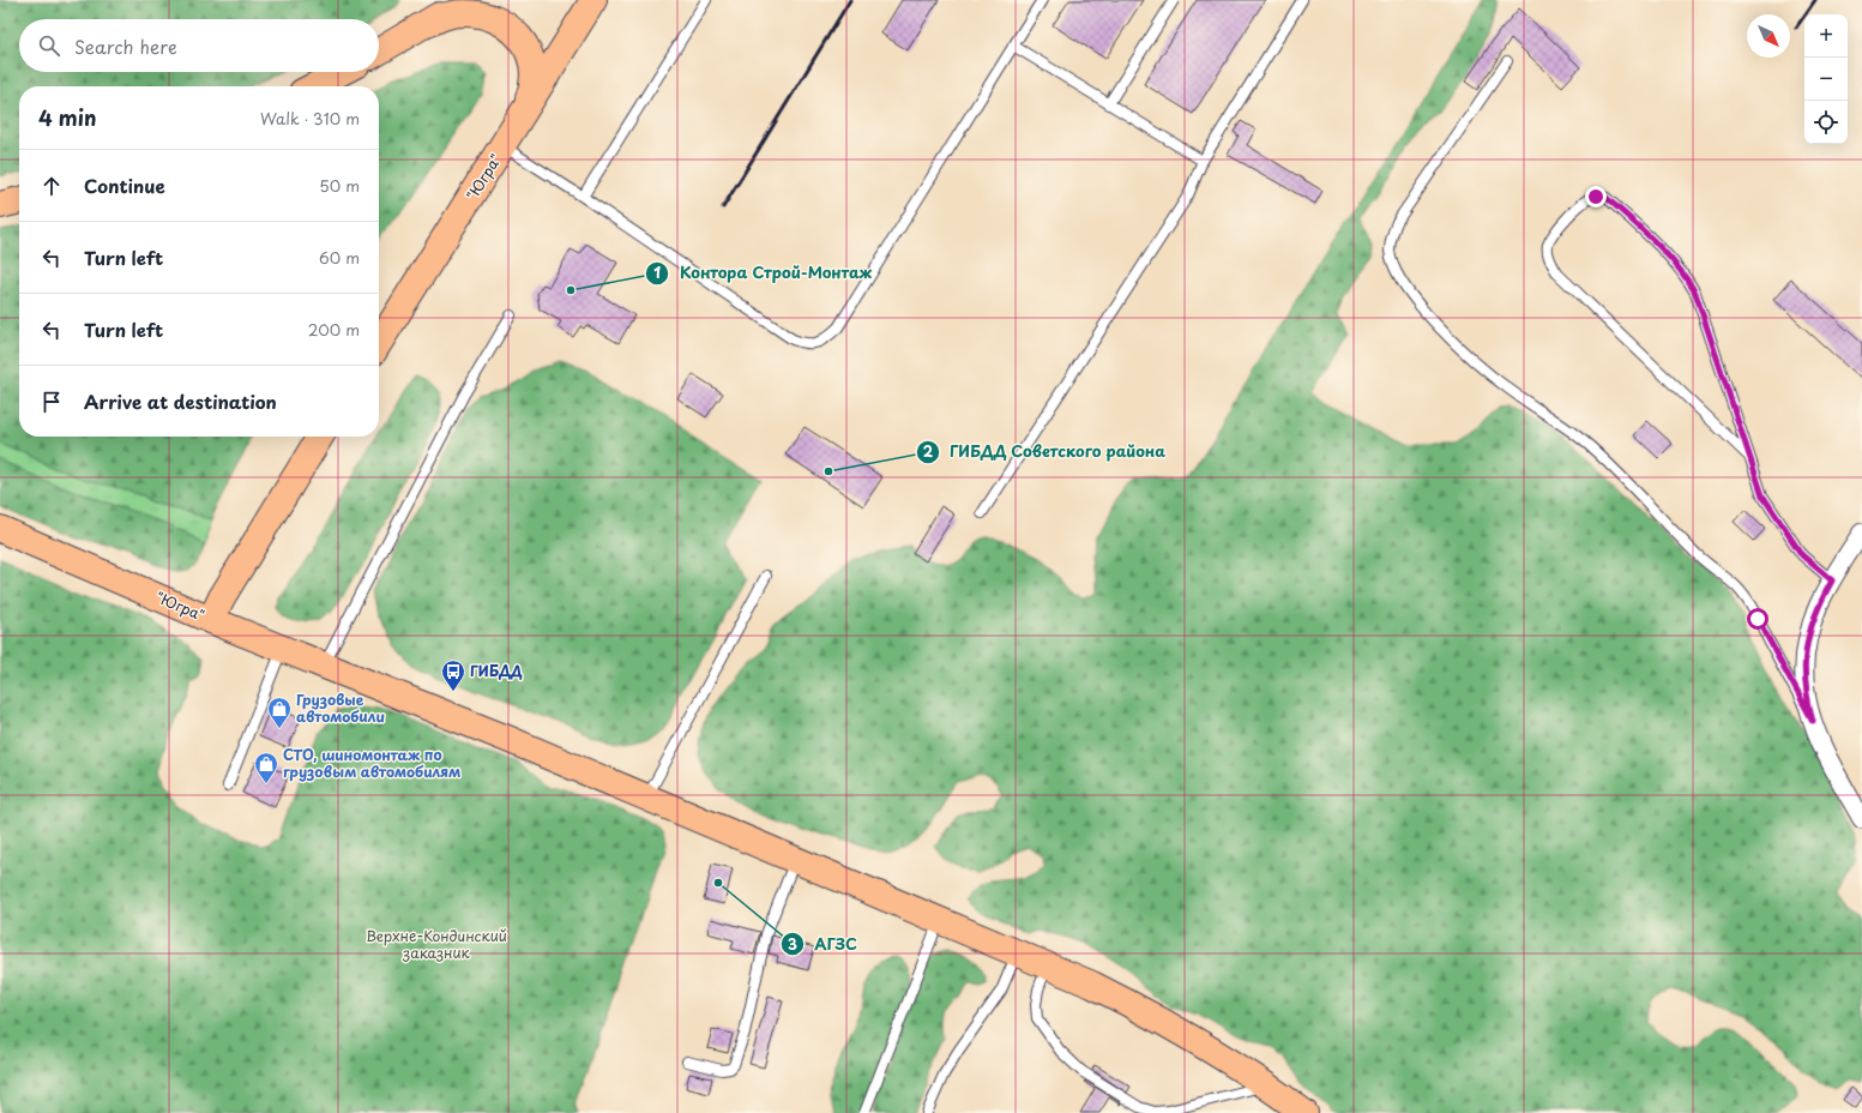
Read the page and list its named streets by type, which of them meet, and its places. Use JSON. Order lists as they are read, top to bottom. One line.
{"streets":{"main road":["\"Югра\""]},"parks":["Верхне-Кондинский заказник"],"places":{"other":["Контора Строй-Монтаж","ГИБДД Советского района","АГЗС"],"bus stop":["ГИБДД"],"shop":["Грузовые автомобили","СТО, шиномонтаж по грузовым автомобилям"]},"north":"bottom right","page":{"map_buttons":["+","−"],"search":"Search here","heading":["4 min","Walk · 310 m"],"list":[["Continue","50 m"],["Turn left","60 m"],["Turn left","200 m"],"Arrive at destination"]}}
